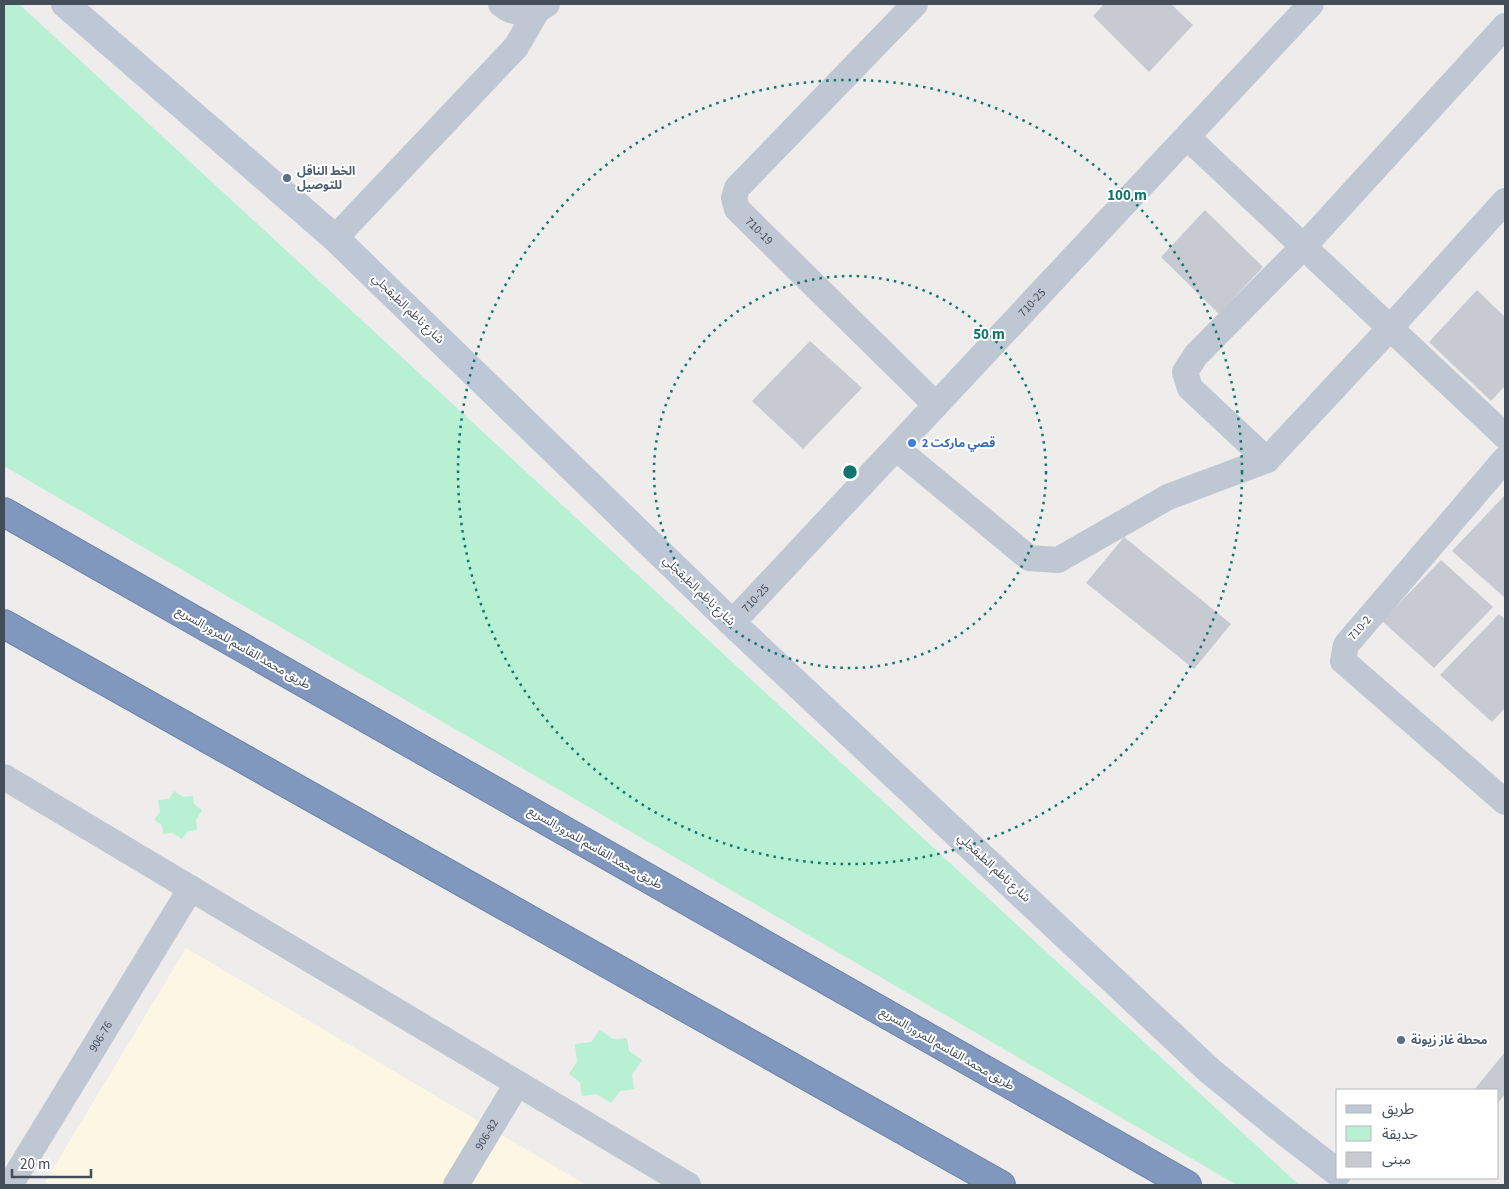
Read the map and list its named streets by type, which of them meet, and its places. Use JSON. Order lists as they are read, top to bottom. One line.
{"streets":{"highway":["طريق محمد القاسم للمرور السريع"],"street":["710-19","710-25","شارع ناظم الطبقجلي","710-2","906-76","906-82"]},"crossings":[["710-19","710-25"],["710-25","شارع ناظم الطبقجلي"]],"places":["الخط الناقل للتوصيل","قصي ماركت 2","محطة غاز زيونة"],"legend":["طريق","حديقة","مبنى"],"scale_bar":"20 m","rings":["100 m","50 m"]}
